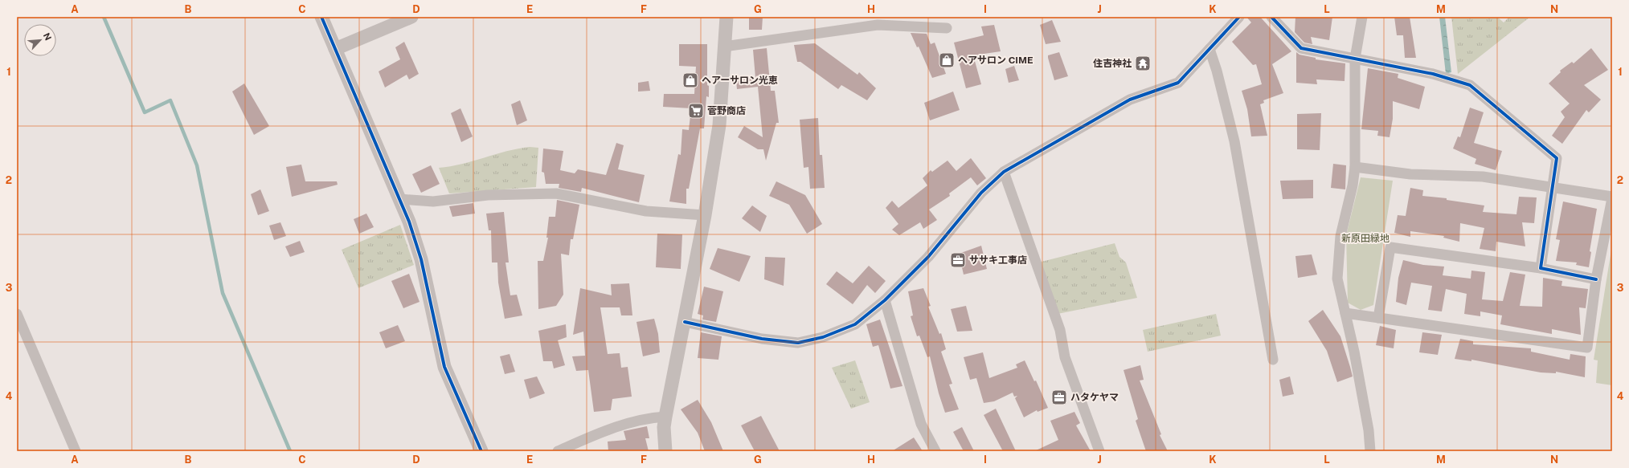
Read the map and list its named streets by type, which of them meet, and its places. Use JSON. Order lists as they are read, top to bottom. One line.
{"parks":["新原田緑地"],"places":{"shop":["ヘアサロン CIME","ヘアーサロン光恵"],"temple":["住吉神社"],"supermarket":["菅野商店"],"office":["ササキ工事店","ハタケヤマ"]},"north":"top right","grid":{"columns":["A","B","C","D","E","F","G","H","I","J","K","L","M","N"],"rows":["1","2","3","4"]}}
